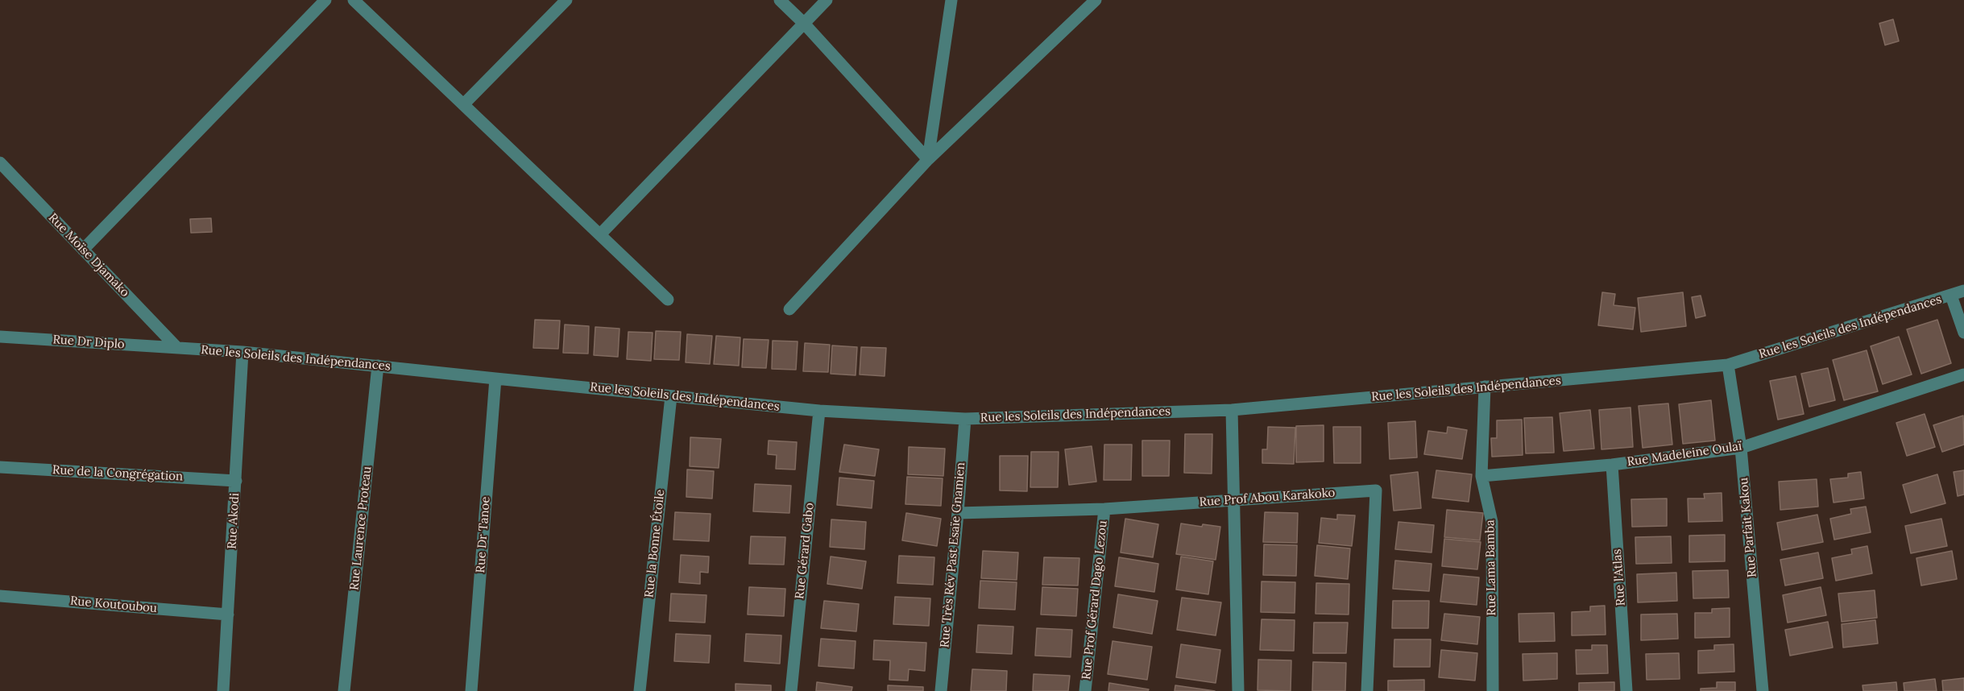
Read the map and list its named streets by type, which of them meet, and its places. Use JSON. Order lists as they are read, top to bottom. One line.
{"streets":{"street":["Rue Moïse Djamako","Rue les Soleils des Indépendances","Rue Dr Diplo","Rue Madeleine Oulaï","Rue de la Congrégation","Rue Prof Abou Karakoko","Rue Akodi","Rue Parfait Kakou","Rue Laurence Proteau","Rue Dr Tanoe","Rue la Bonne Étoile","Rue Gérard Gabo","Rue Très Rév Past Esaïe Gnamien","Rue Lama Bamba","Rue l'Atlas","Rue Prof Gérard Dago Lezou","Rue Koutoubou"]},"crossings":[["Rue Moïse Djamako","Rue les Soleils des Indépendances"],["Rue Moïse Djamako","Rue Dr Diplo"],["Rue les Soleils des Indépendances","Rue Dr Diplo"],["Rue les Soleils des Indépendances","Rue Akodi"],["Rue les Soleils des Indépendances","Rue Parfait Kakou"],["Rue les Soleils des Indépendances","Rue Laurence Proteau"],["Rue les Soleils des Indépendances","Rue Dr Tanoe"],["Rue les Soleils des Indépendances","Rue la Bonne Étoile"],["Rue les Soleils des Indépendances","Rue Gérard Gabo"],["Rue les Soleils des Indépendances","Rue Très Rév Past Esaïe Gnamien"],["Rue les Soleils des Indépendances","Rue Lama Bamba"],["Rue Madeleine Oulaï","Rue Parfait Kakou"],["Rue Madeleine Oulaï","Rue Lama Bamba"],["Rue Madeleine Oulaï","Rue l'Atlas"],["Rue de la Congrégation","Rue Akodi"],["Rue Prof Abou Karakoko","Rue Très Rév Past Esaïe Gnamien"],["Rue Prof Abou Karakoko","Rue Prof Gérard Dago Lezou"],["Rue Akodi","Rue Koutoubou"]]}
